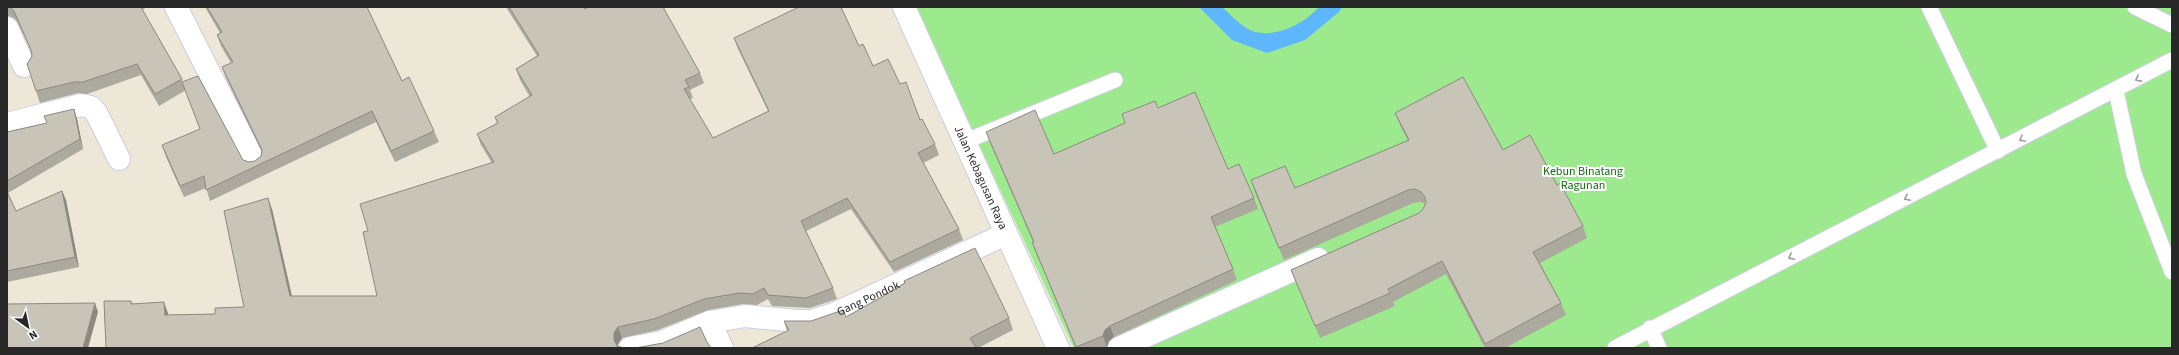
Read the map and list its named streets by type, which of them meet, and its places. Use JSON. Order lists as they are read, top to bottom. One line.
{"streets":{"street":["Jalan Kebagusan Raya","Gang Pondok"]},"crossings":[["Jalan Kebagusan Raya","Gang Pondok"]],"parks":["Kebun Binatang Ragunan"],"north":"bottom right"}
